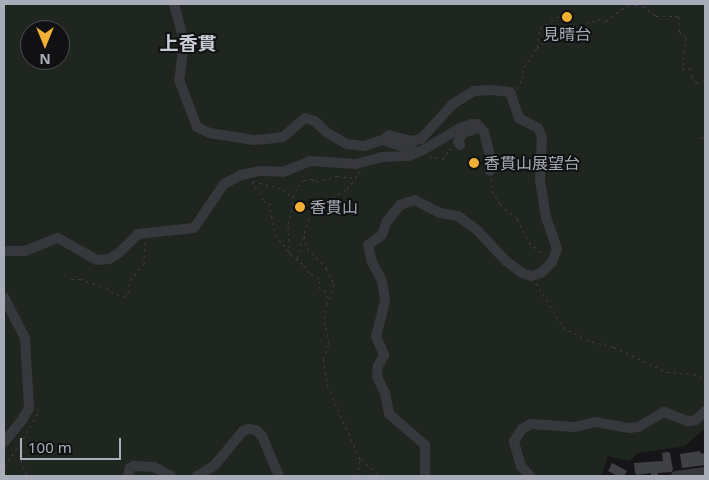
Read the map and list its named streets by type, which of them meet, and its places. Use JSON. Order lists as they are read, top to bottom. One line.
{"districts":["上香貫"],"places":["見晴台","香貫山展望台","香貫山"],"scale_bar":"100 m","north":"bottom"}
